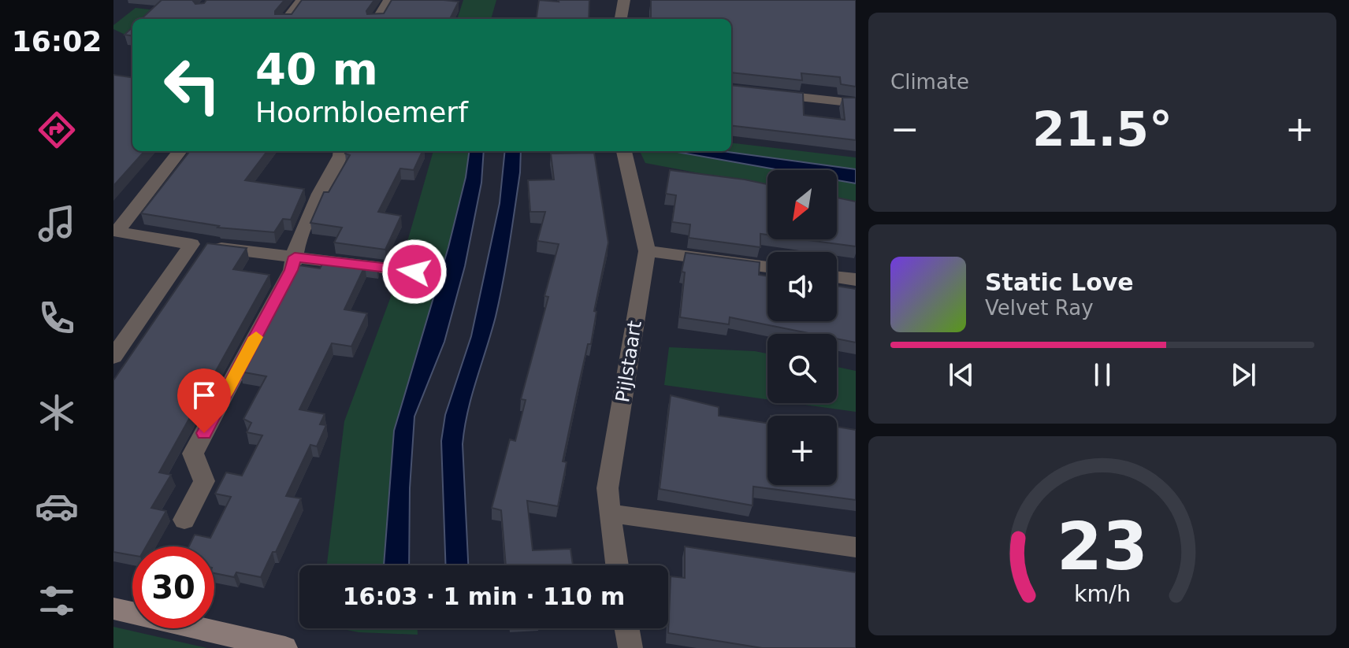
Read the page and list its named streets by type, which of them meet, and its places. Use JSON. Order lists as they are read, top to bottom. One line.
{"streets":{"street":["Pijlstaart"]},"north":"bottom left","page":{"tabs":"16:02","tile":"Climate","turn":["40 m","Hoornbloemerf"],"heat":["−","21.5°","+"],"map_buttons":"+","song":["Static Love","Velvet Ray"],"limit":"30","trip":"16:03 · 1 min · 110 m","gauge":["23","km/h"]}}
